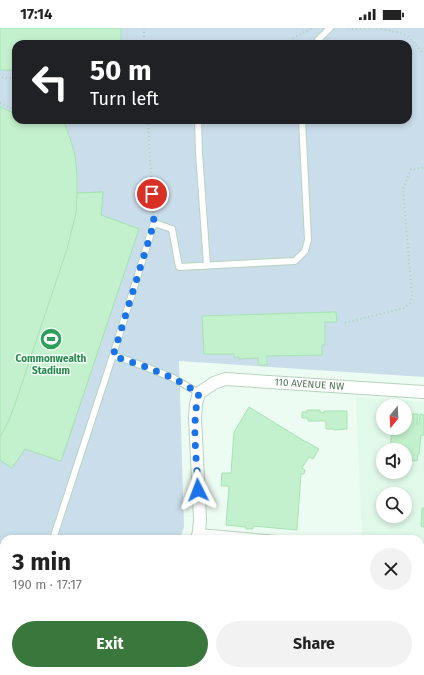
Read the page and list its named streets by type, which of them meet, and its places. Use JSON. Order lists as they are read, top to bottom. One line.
{"streets":{"street":["110 AVENUE NW"]},"places":{"sports":["Commonwealth Stadium"]},"north":"bottom","page":{"status":"17:14","turn":["50 m","Turn left"],"heading":["3 min","190 m · 17:17"],"buttons":["Exit","Share"]}}
